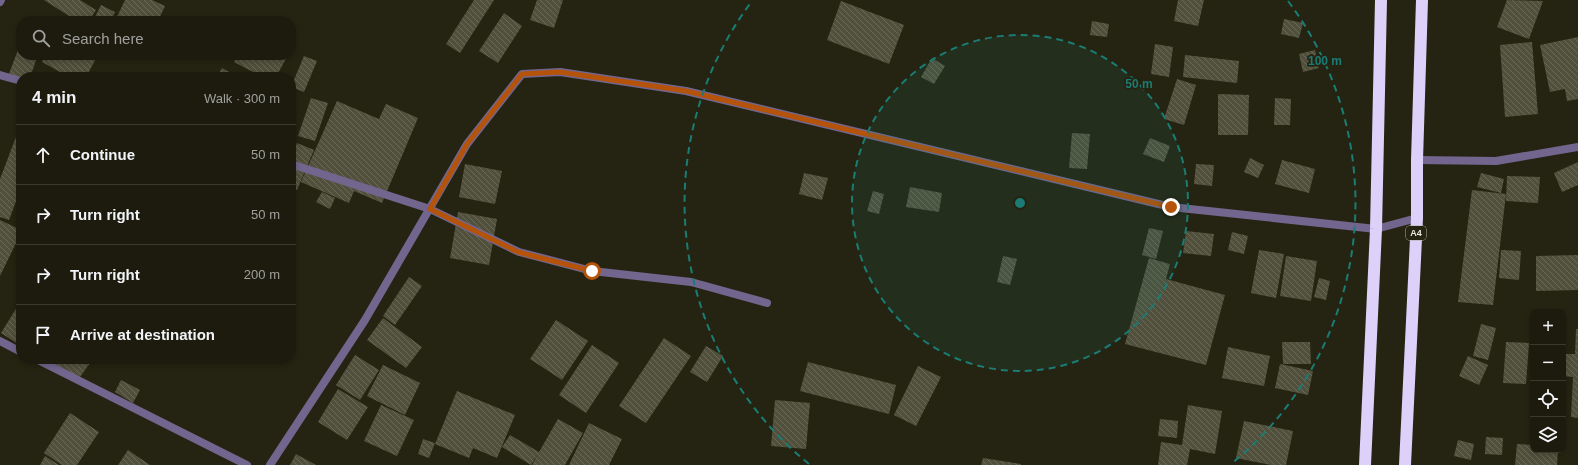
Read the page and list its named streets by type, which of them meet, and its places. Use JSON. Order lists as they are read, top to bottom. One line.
{"streets":{"highway":["A4"]},"page":{"search":"Search here","heading":["4 min","Walk · 300 m"],"list":[["Continue","50 m"],["Turn right","50 m"],["Turn right","200 m"],"Arrive at destination"],"map_buttons":["+","−"]},"rings":["100 m","50 m"]}
